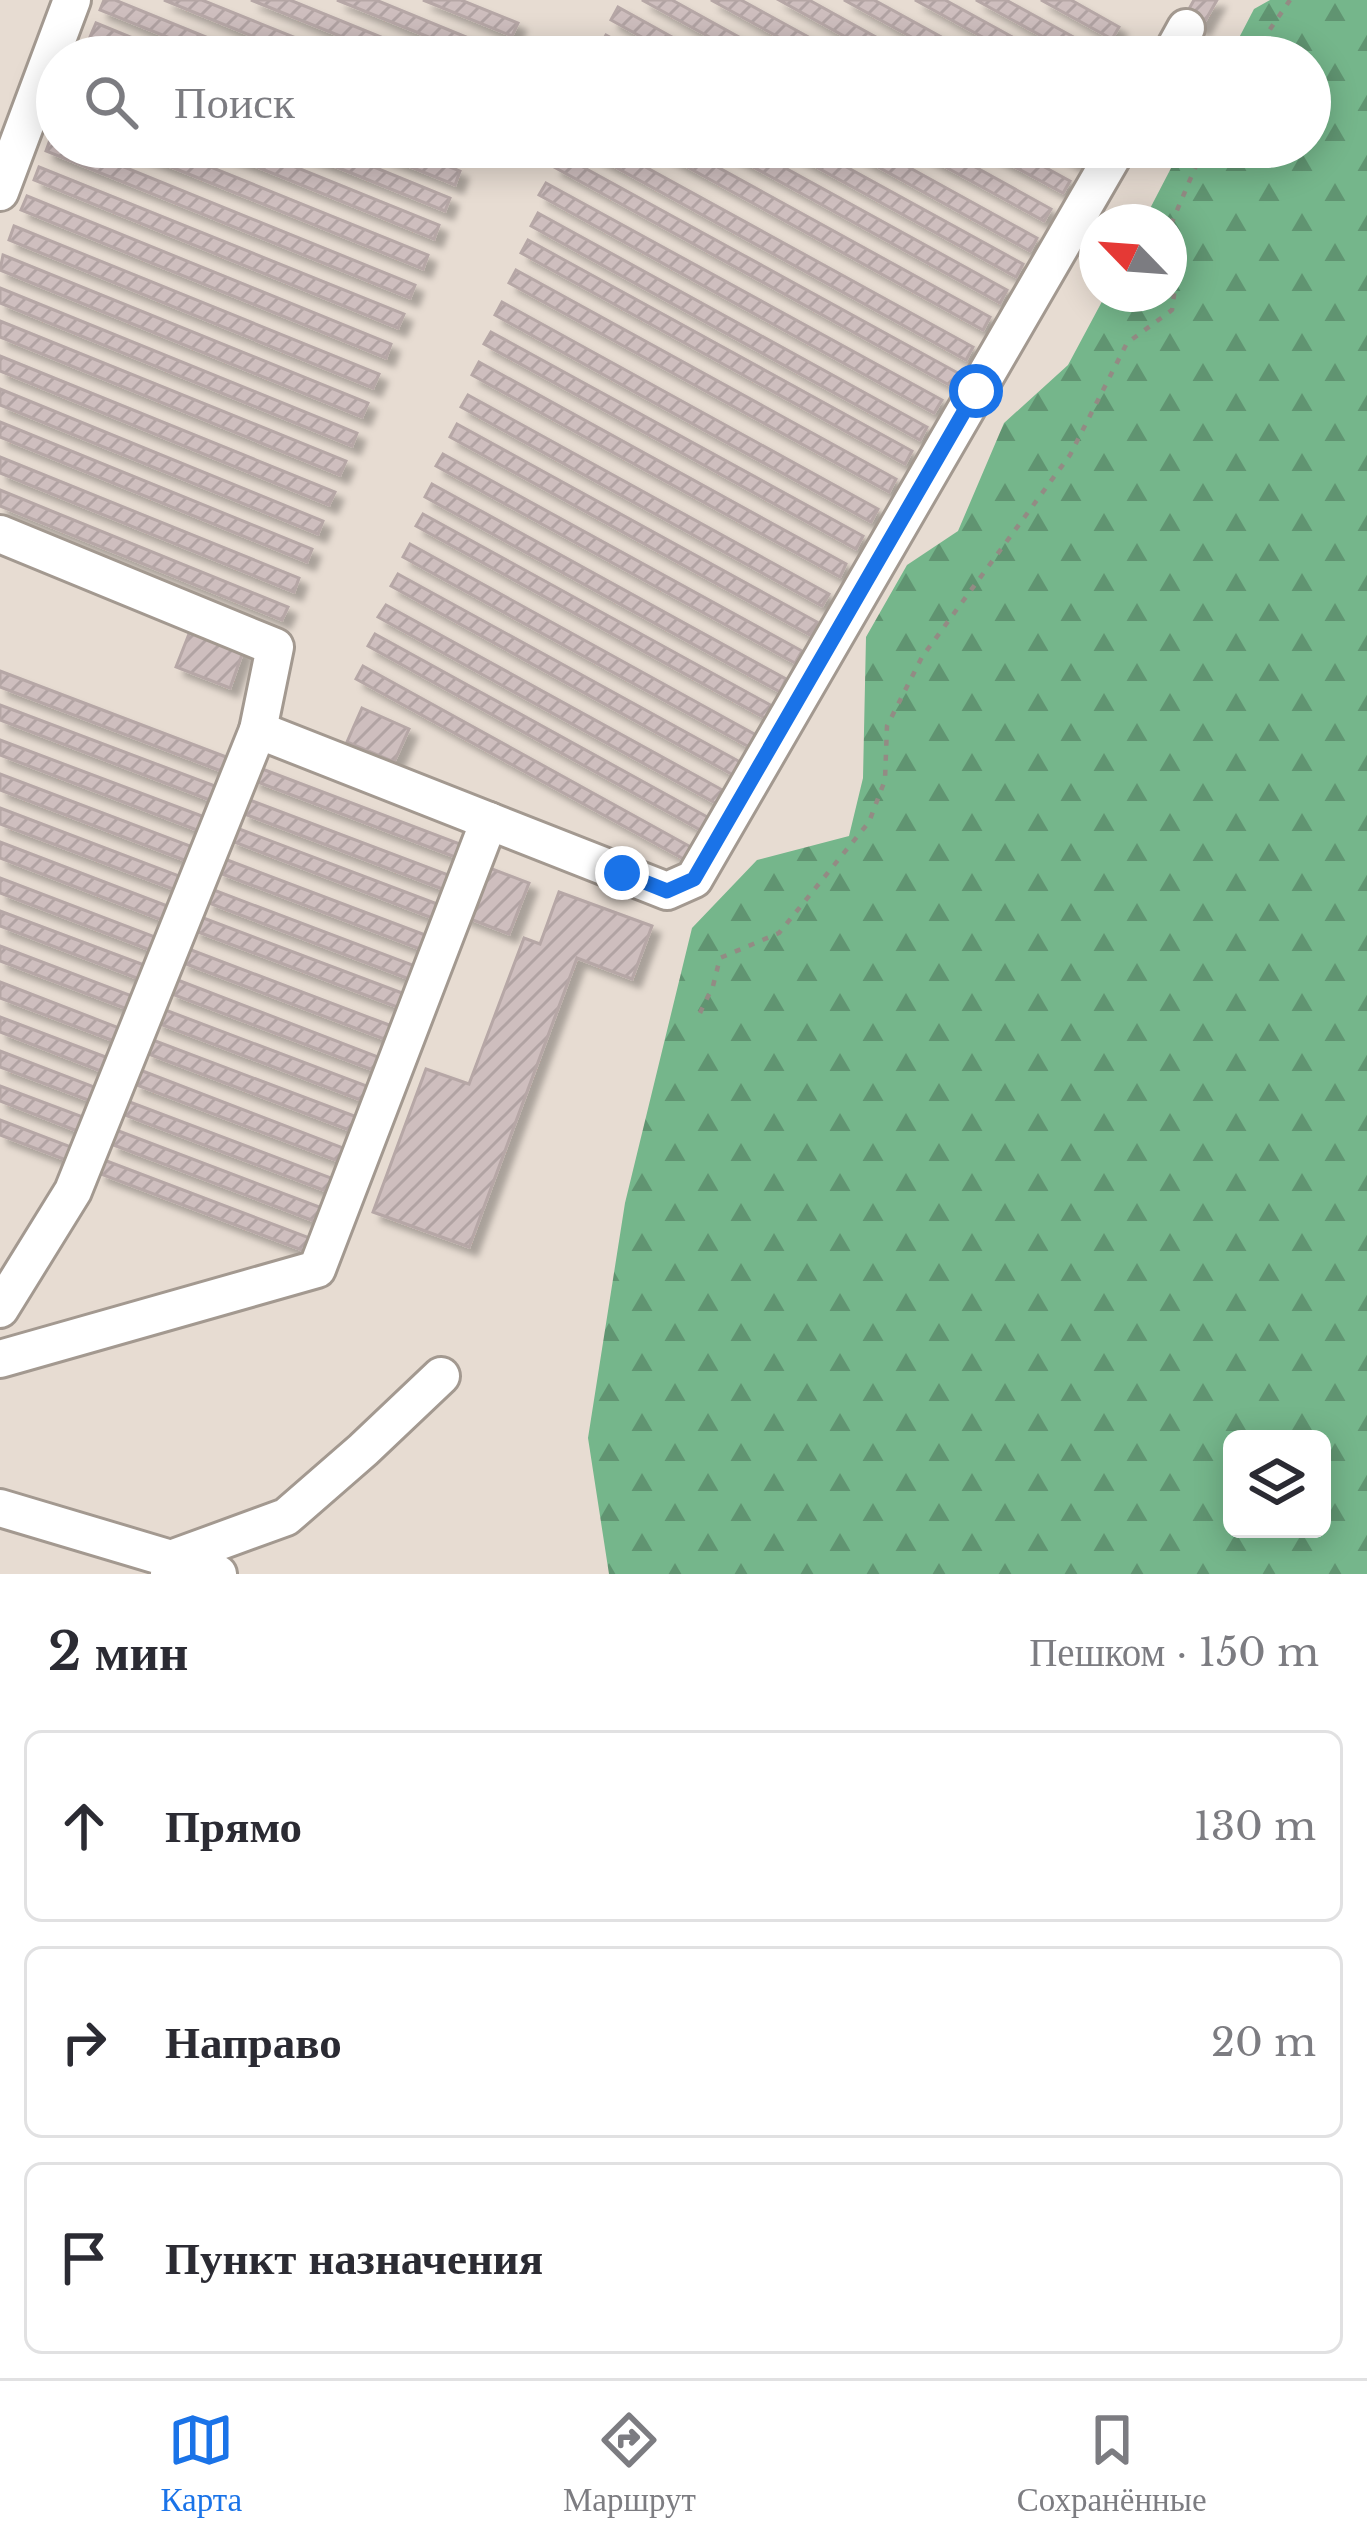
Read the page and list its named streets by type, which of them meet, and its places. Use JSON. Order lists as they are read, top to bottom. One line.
{"north":"top left","page":{"search":"Поиск","heading":["2 мин","Пешком · 150 m"],"list":[["Прямо","130 m"],["Направо","20 m"],"Пункт назначения"],"nav":["Карта","Маршрут","Сохранённые"]}}
